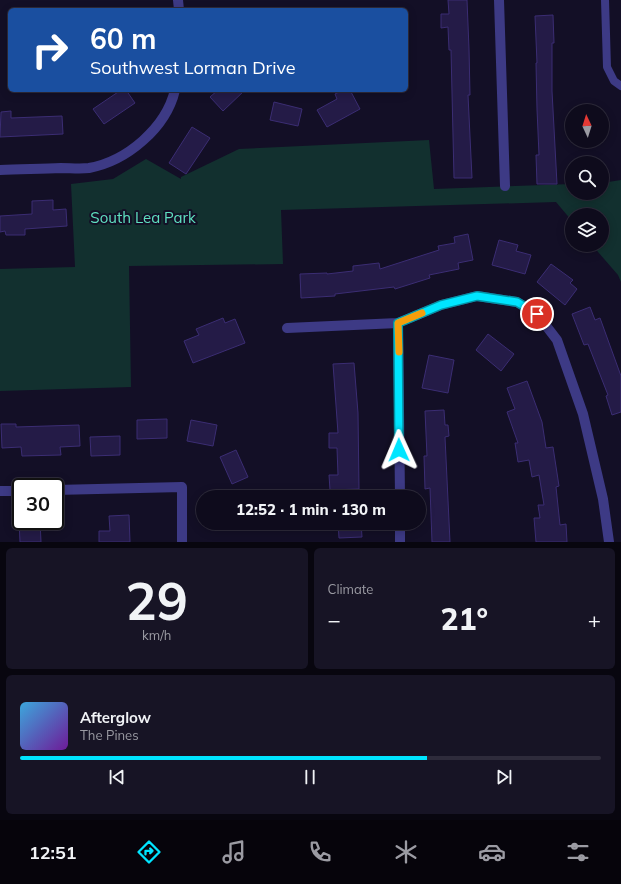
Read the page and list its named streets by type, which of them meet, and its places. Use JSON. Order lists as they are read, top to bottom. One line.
{"parks":["South Lea Park"],"north":"top","page":{"turn":["60 m","Southwest Lorman Drive"],"limit":"30","trip":"12:52 · 1 min · 130 m","tile":[["29","km/h"],"Climate"],"heat":["−","21°","+"],"song":["Afterglow","The Pines"],"tabs":"12:51"}}
